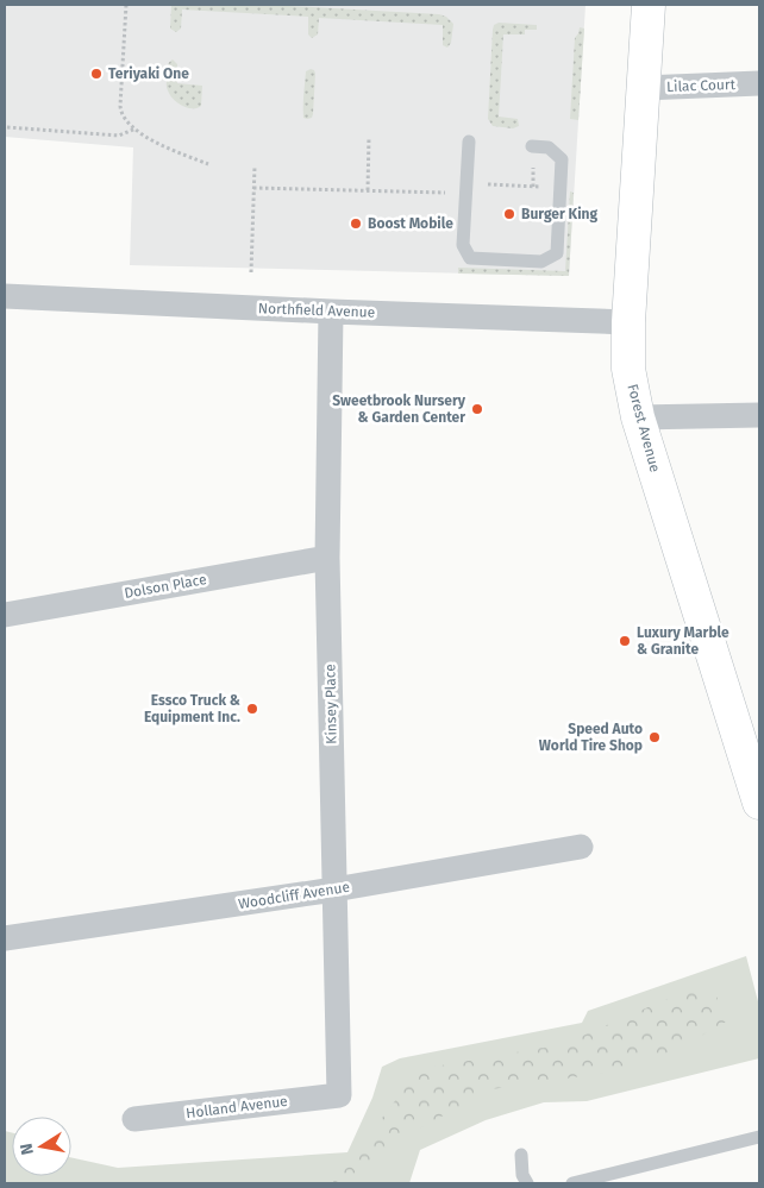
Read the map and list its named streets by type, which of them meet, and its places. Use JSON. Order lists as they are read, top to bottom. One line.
{"streets":{"main road":["Forest Avenue"],"street":["Lilac Court","Northfield Avenue","Dolson Place","Kinsey Place","Woodcliff Avenue","Holland Avenue"]},"crossings":[["Lilac Court","Forest Avenue"],["Northfield Avenue","Forest Avenue"],["Northfield Avenue","Kinsey Place"],["Dolson Place","Kinsey Place"],["Kinsey Place","Woodcliff Avenue"],["Kinsey Place","Holland Avenue"]],"places":["Teriyaki One","Burger King","Boost Mobile","Sweetbrook Nursery & Garden Center","Luxury Marble & Granite","Essco Truck & Equipment Inc.","Speed Auto World Tire Shop"],"north":"left"}
